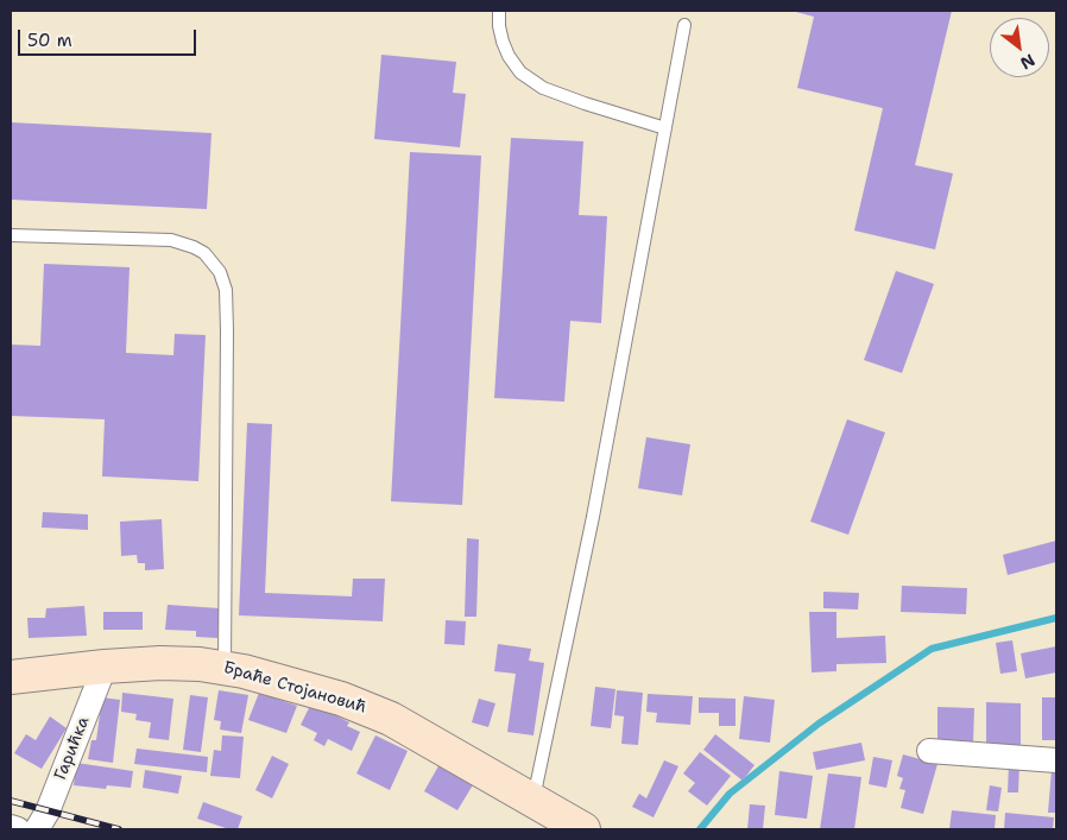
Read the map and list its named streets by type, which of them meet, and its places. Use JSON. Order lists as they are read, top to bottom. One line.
{"streets":{"main road":["Браће Стојановић"],"street":["Гарићка"]},"crossings":[["Браће Стојановић","Гарићка"]],"scale_bar":"50 m","north":"bottom right"}
